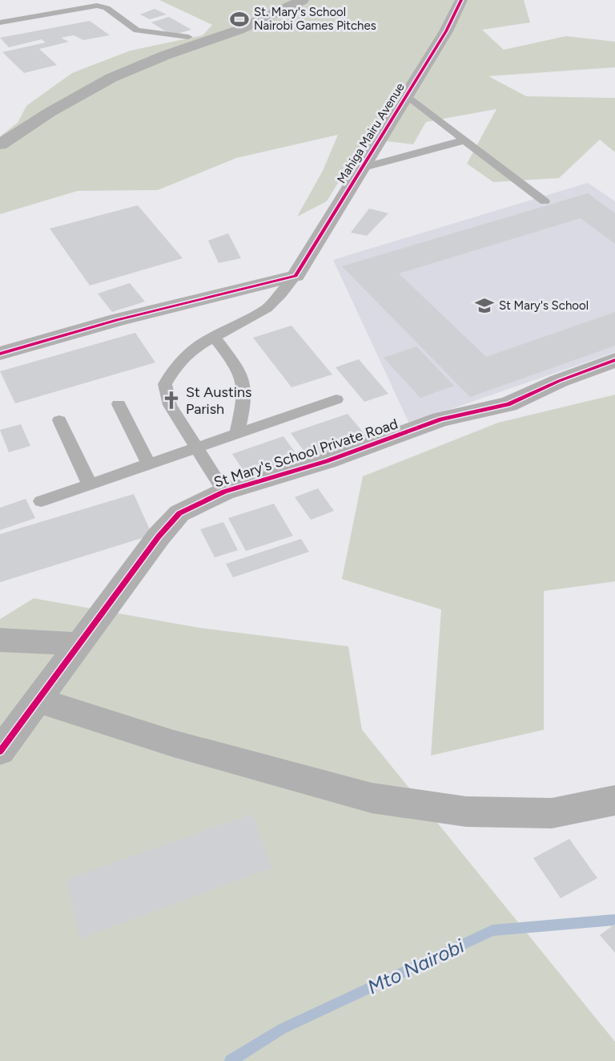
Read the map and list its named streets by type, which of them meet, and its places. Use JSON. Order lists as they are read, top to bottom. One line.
{"streets":{"street":["Mahiga Mairu Avenue","St Mary's School Private Road"]},"water":["Mto Nairobi"],"places":{"sports":["St. Mary's School Nairobi Games Pitches"],"school or university":["St Mary's School"],"church":["St Austins Parish"]}}
